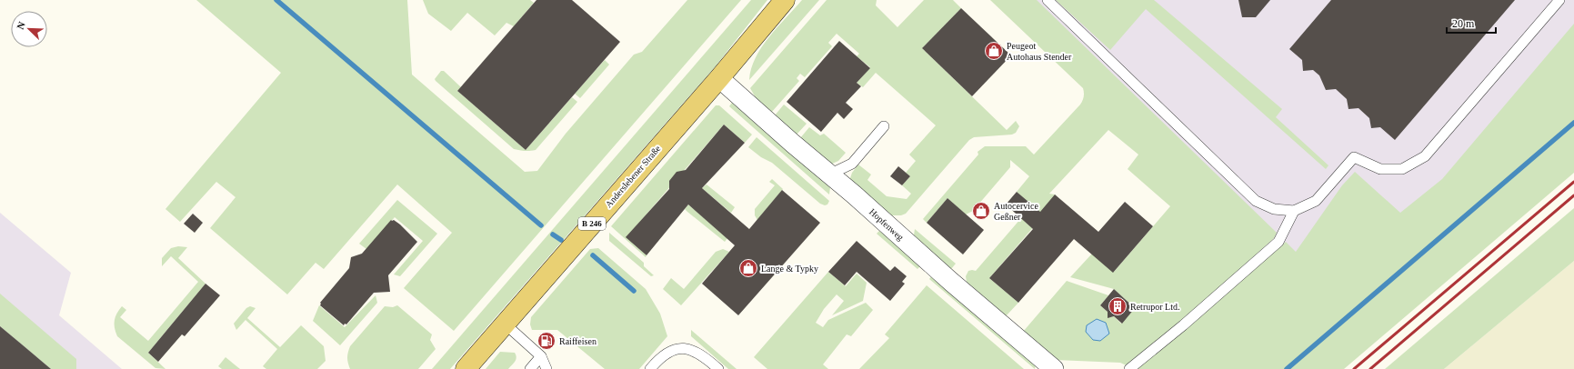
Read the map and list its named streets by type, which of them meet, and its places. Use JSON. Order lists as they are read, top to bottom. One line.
{"streets":{"main road":["Anderslebener Straße","B 246"],"street":["Hopfenweg"]},"crossings":[["Anderslebener Straße","Hopfenweg"]],"places":{"shop":["Peugeot Autohaus Stender","Autocervice Geßner","Lange & Typky"],"building":["Retrupor Ltd."],"fuel station":["Raiffeisen"]},"scale_bar":"20 m","north":"top left"}
